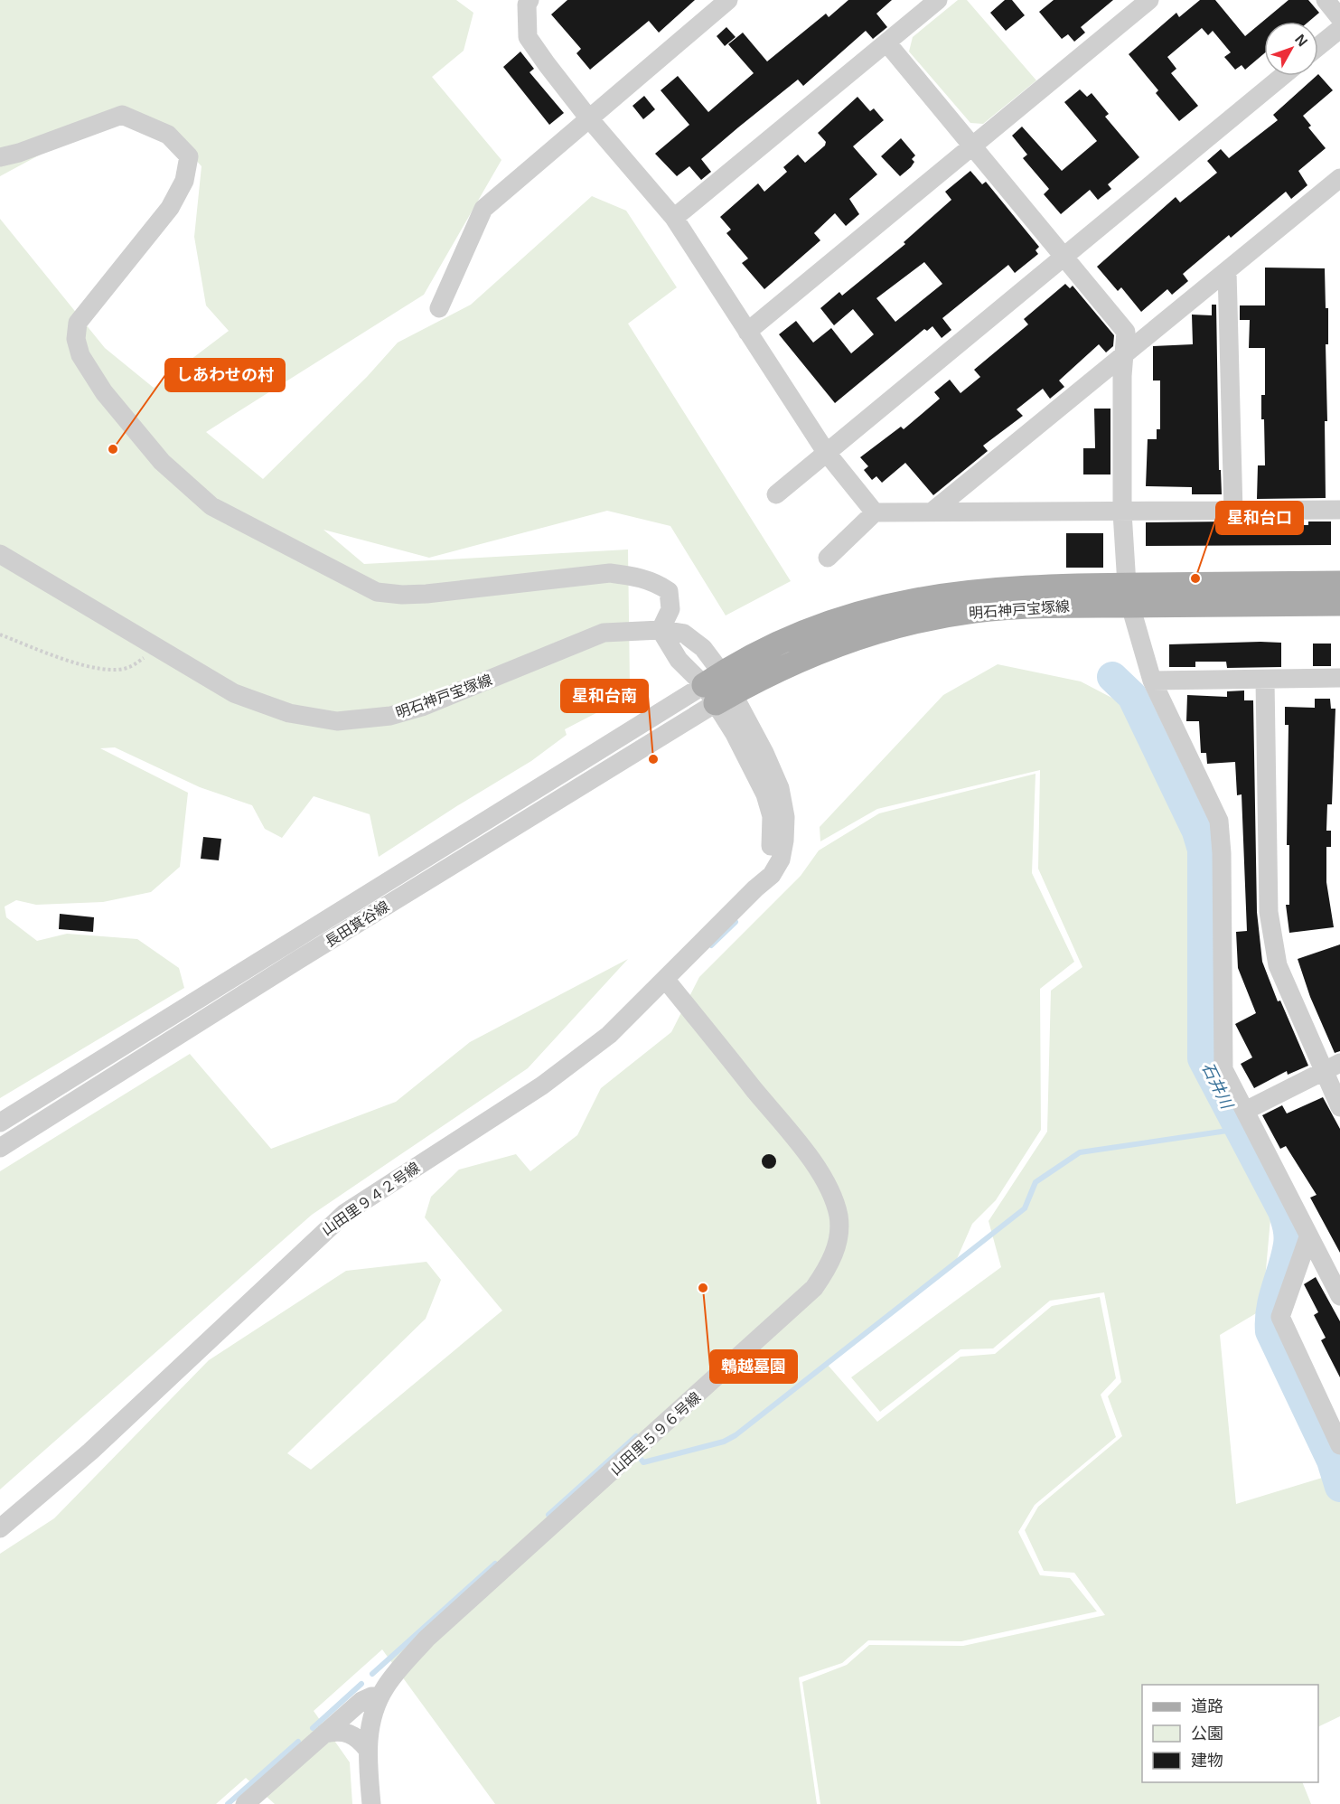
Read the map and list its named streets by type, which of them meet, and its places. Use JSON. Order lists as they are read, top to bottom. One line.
{"streets":{"main road":["明石神戸宝塚線"],"street":["長田箕谷線","山田里９４２号線","山田里５９６号線"]},"crossings":[["明石神戸宝塚線","長田箕谷線"],["明石神戸宝塚線","山田里９４２号線"],["長田箕谷線","山田里９４２号線"],["山田里９４２号線","山田里５９６号線"]],"water":["石井川"],"places":["しあわせの村","星和台口","星和台南","鵯越墓園"],"legend":["道路","公園","建物"],"north":"top right"}
